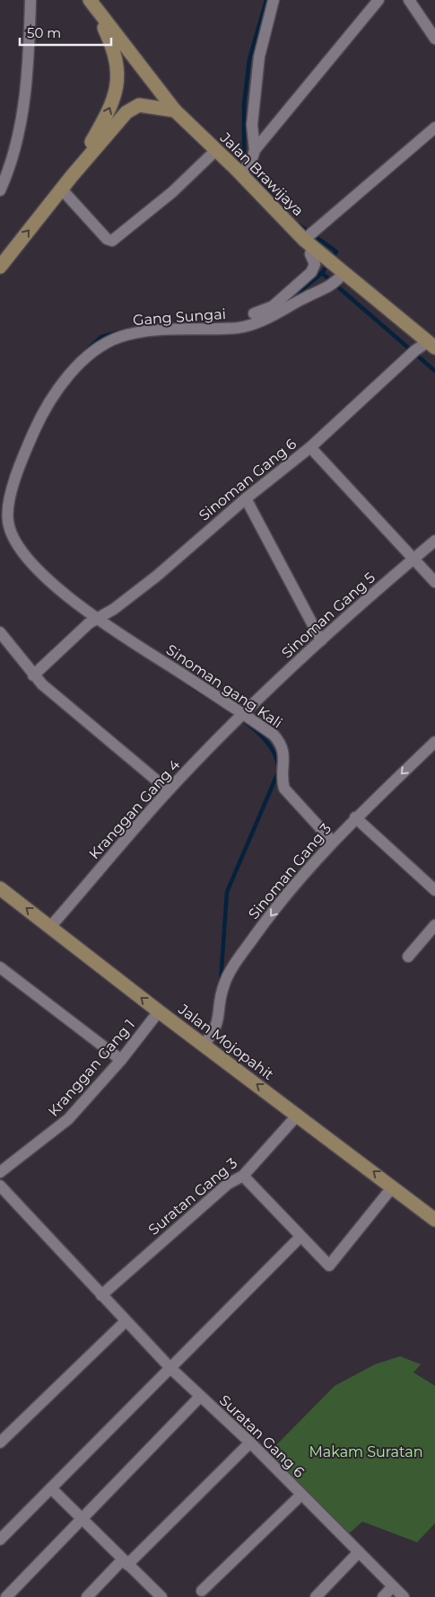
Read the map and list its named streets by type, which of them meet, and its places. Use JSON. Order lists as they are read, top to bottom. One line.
{"streets":{"main road":["Jalan Brawijaya","Jalan Mojopahit"],"street":["Gang Sungai","Sinoman Gang 6","Sinoman Gang 5","Sinoman gang Kali","Kranggan Gang 4","Sinoman Gang 3","Kranggan Gang 1","Suratan Gang 3","Suratan Gang 6"]},"crossings":[["Jalan Brawijaya","Gang Sungai"],["Jalan Brawijaya","Sinoman Gang 6"],["Gang Sungai","Sinoman gang Kali"],["Sinoman Gang 6","Sinoman gang Kali"],["Sinoman Gang 5","Sinoman gang Kali"],["Sinoman Gang 5","Kranggan Gang 4"],["Sinoman gang Kali","Kranggan Gang 4"],["Sinoman gang Kali","Sinoman Gang 3"],["Kranggan Gang 4","Jalan Mojopahit"],["Sinoman Gang 3","Jalan Mojopahit"],["Jalan Mojopahit","Kranggan Gang 1"],["Jalan Mojopahit","Suratan Gang 3"],["Suratan Gang 3","Suratan Gang 6"]],"one_way":["Sinoman Gang 3","Jalan Mojopahit"],"parks":["Makam Suratan"],"scale_bar":"50 m"}
